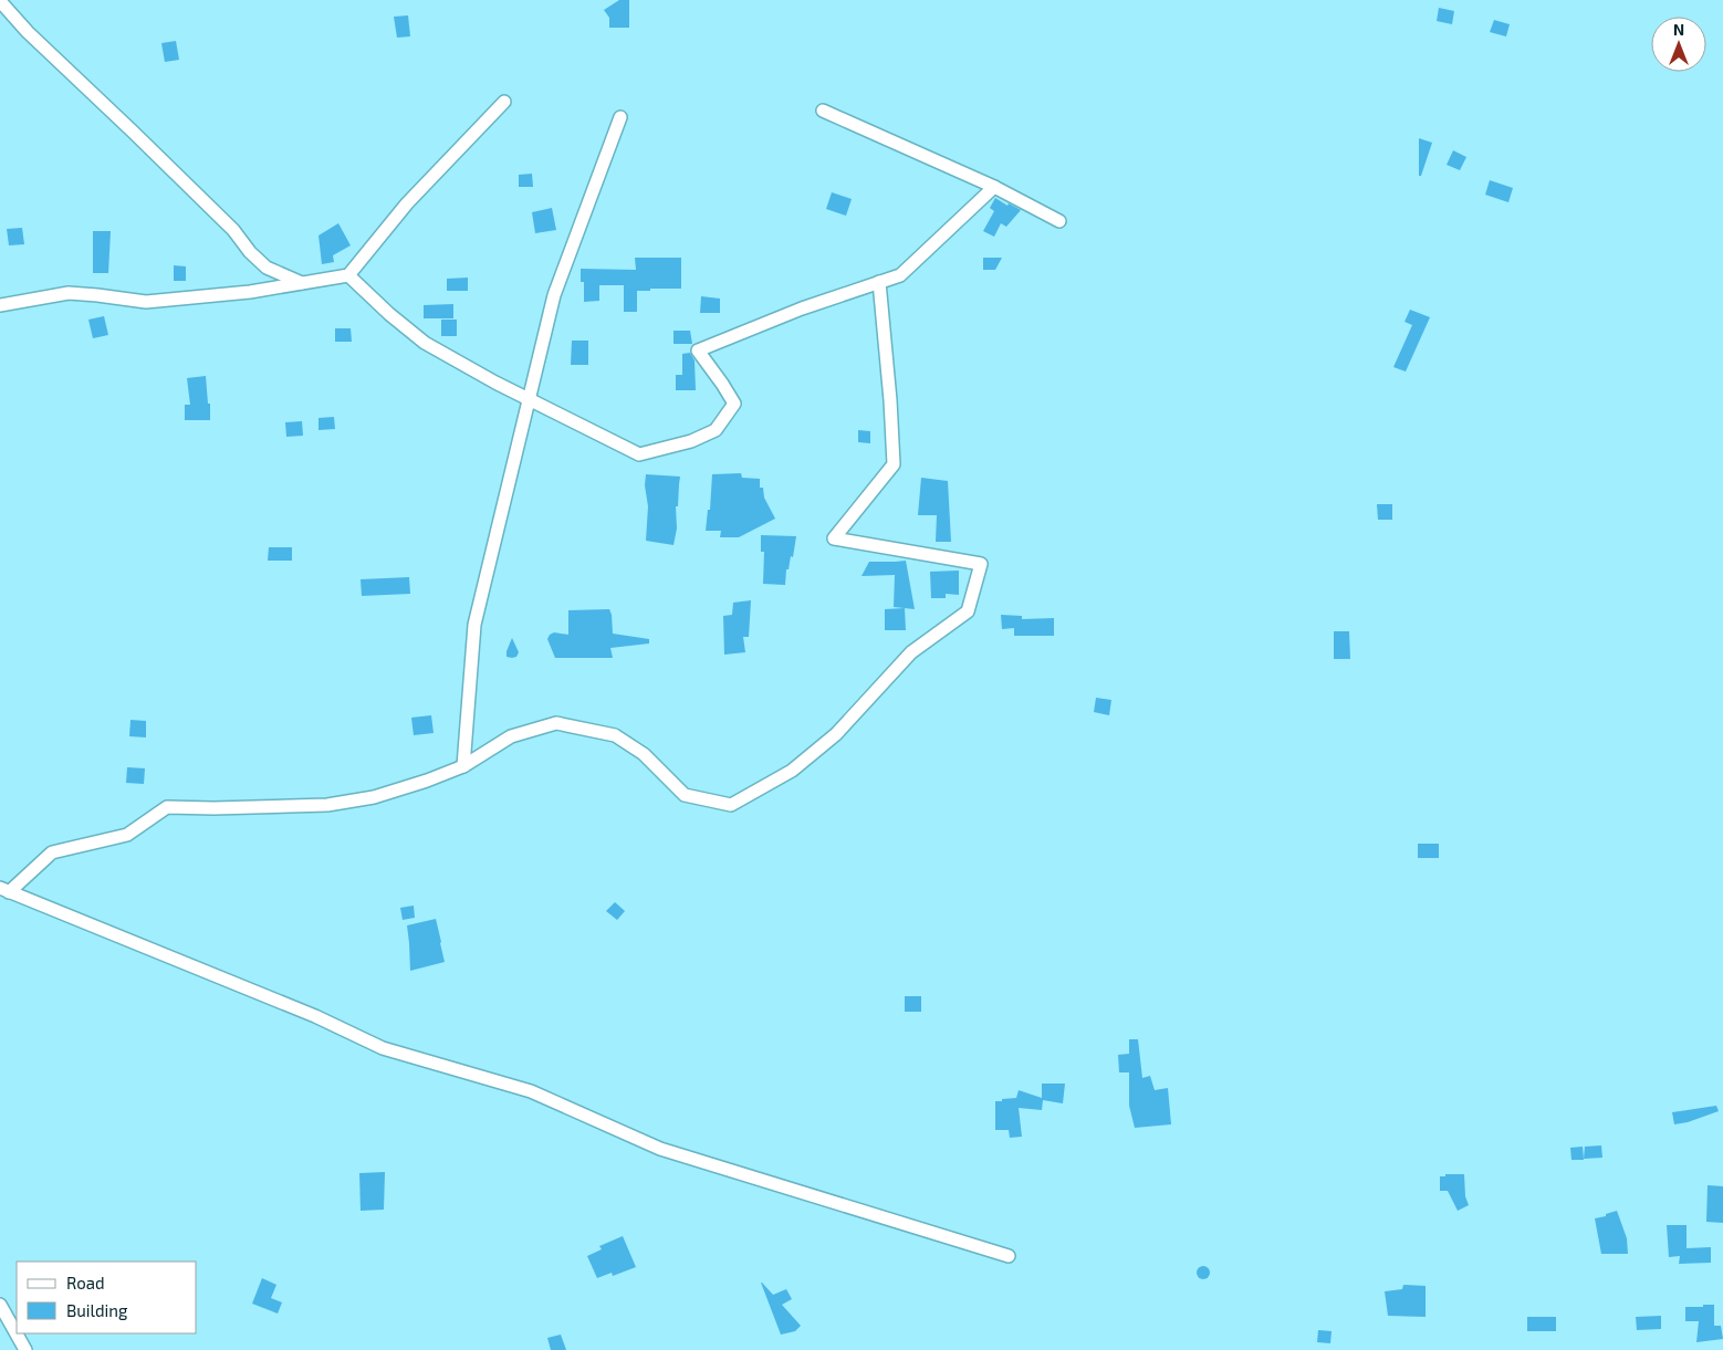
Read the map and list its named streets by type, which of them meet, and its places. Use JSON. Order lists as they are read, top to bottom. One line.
{"legend":["Road","Building"],"north":"top"}
